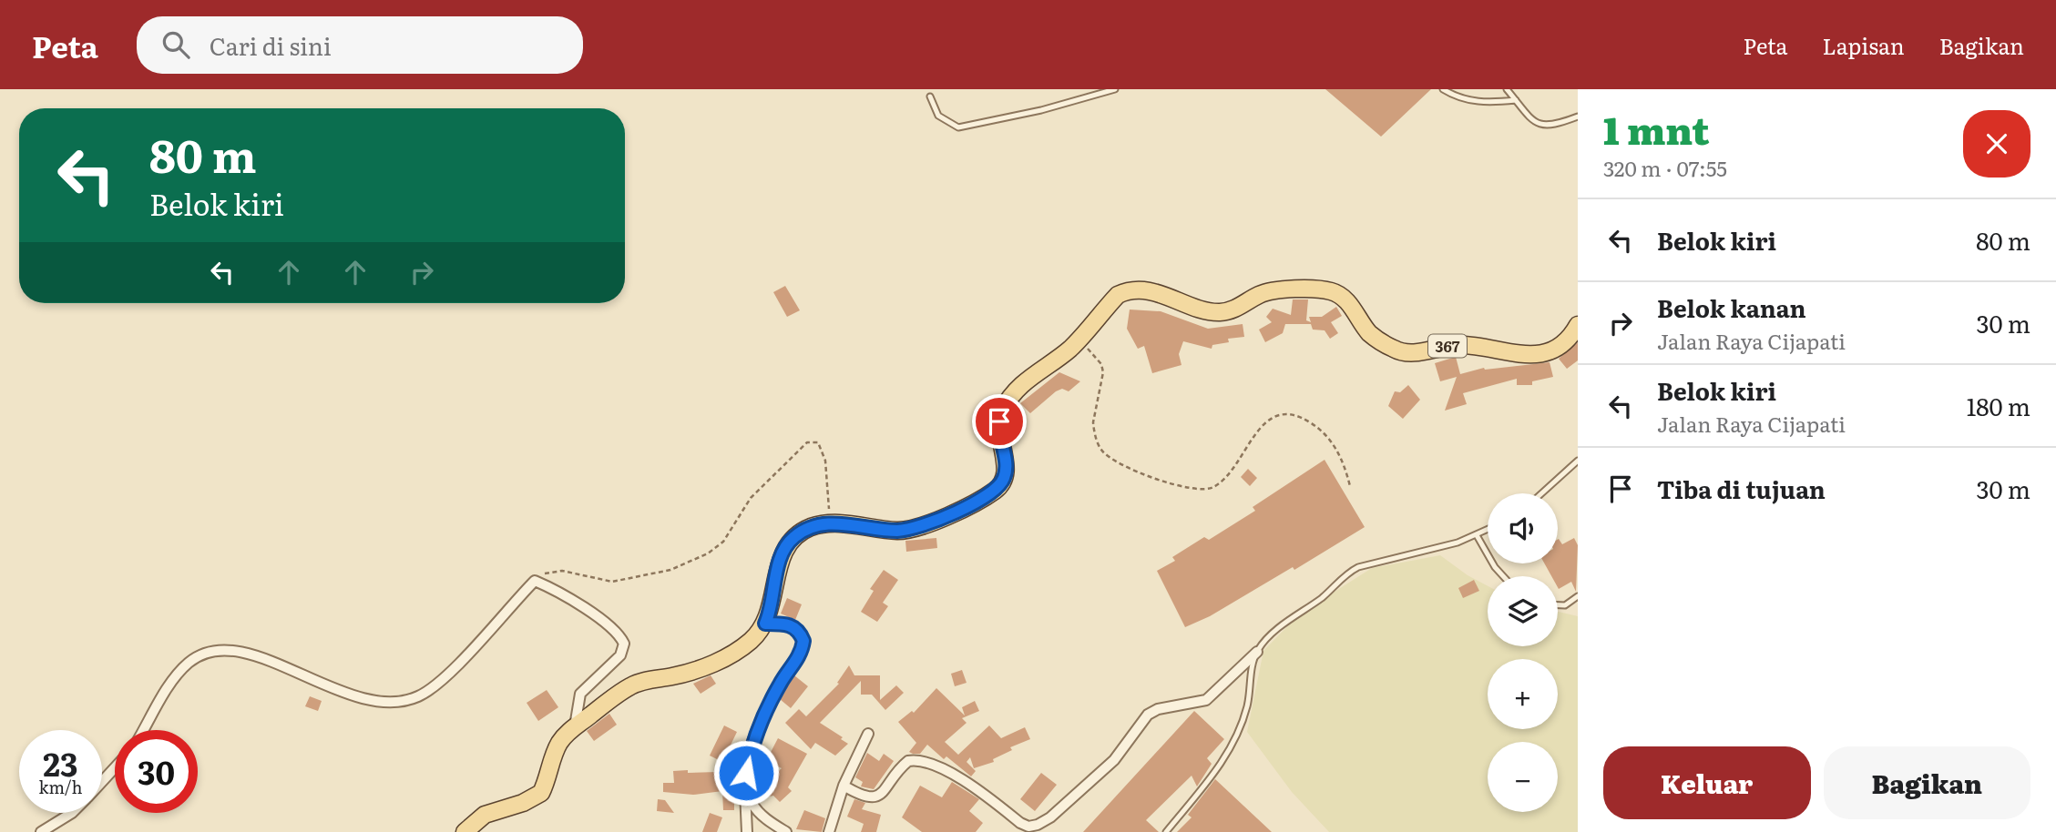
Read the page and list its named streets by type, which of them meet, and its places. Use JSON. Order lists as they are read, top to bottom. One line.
{"streets":{"main road":["367"]},"page":{"header":"Peta","search":"Cari di sini","nav":["Peta","Lapisan","Bagikan"],"heading":["1 mnt","320 m · 07:55"],"turn":["80 m","Belok kiri"],"list":[{"name":"Belok kiri","value":"80 m"},{"name":"Belok kanan","note":"Jalan Raya Cijapati","value":"30 m"},{"name":"Belok kiri","note":"Jalan Raya Cijapati","value":"180 m"},{"name":"Tiba di tujuan","value":"30 m"}],"map_buttons":["+","−"],"speed":"23 km/h","limit":"30","buttons":["Keluar","Bagikan"]}}
